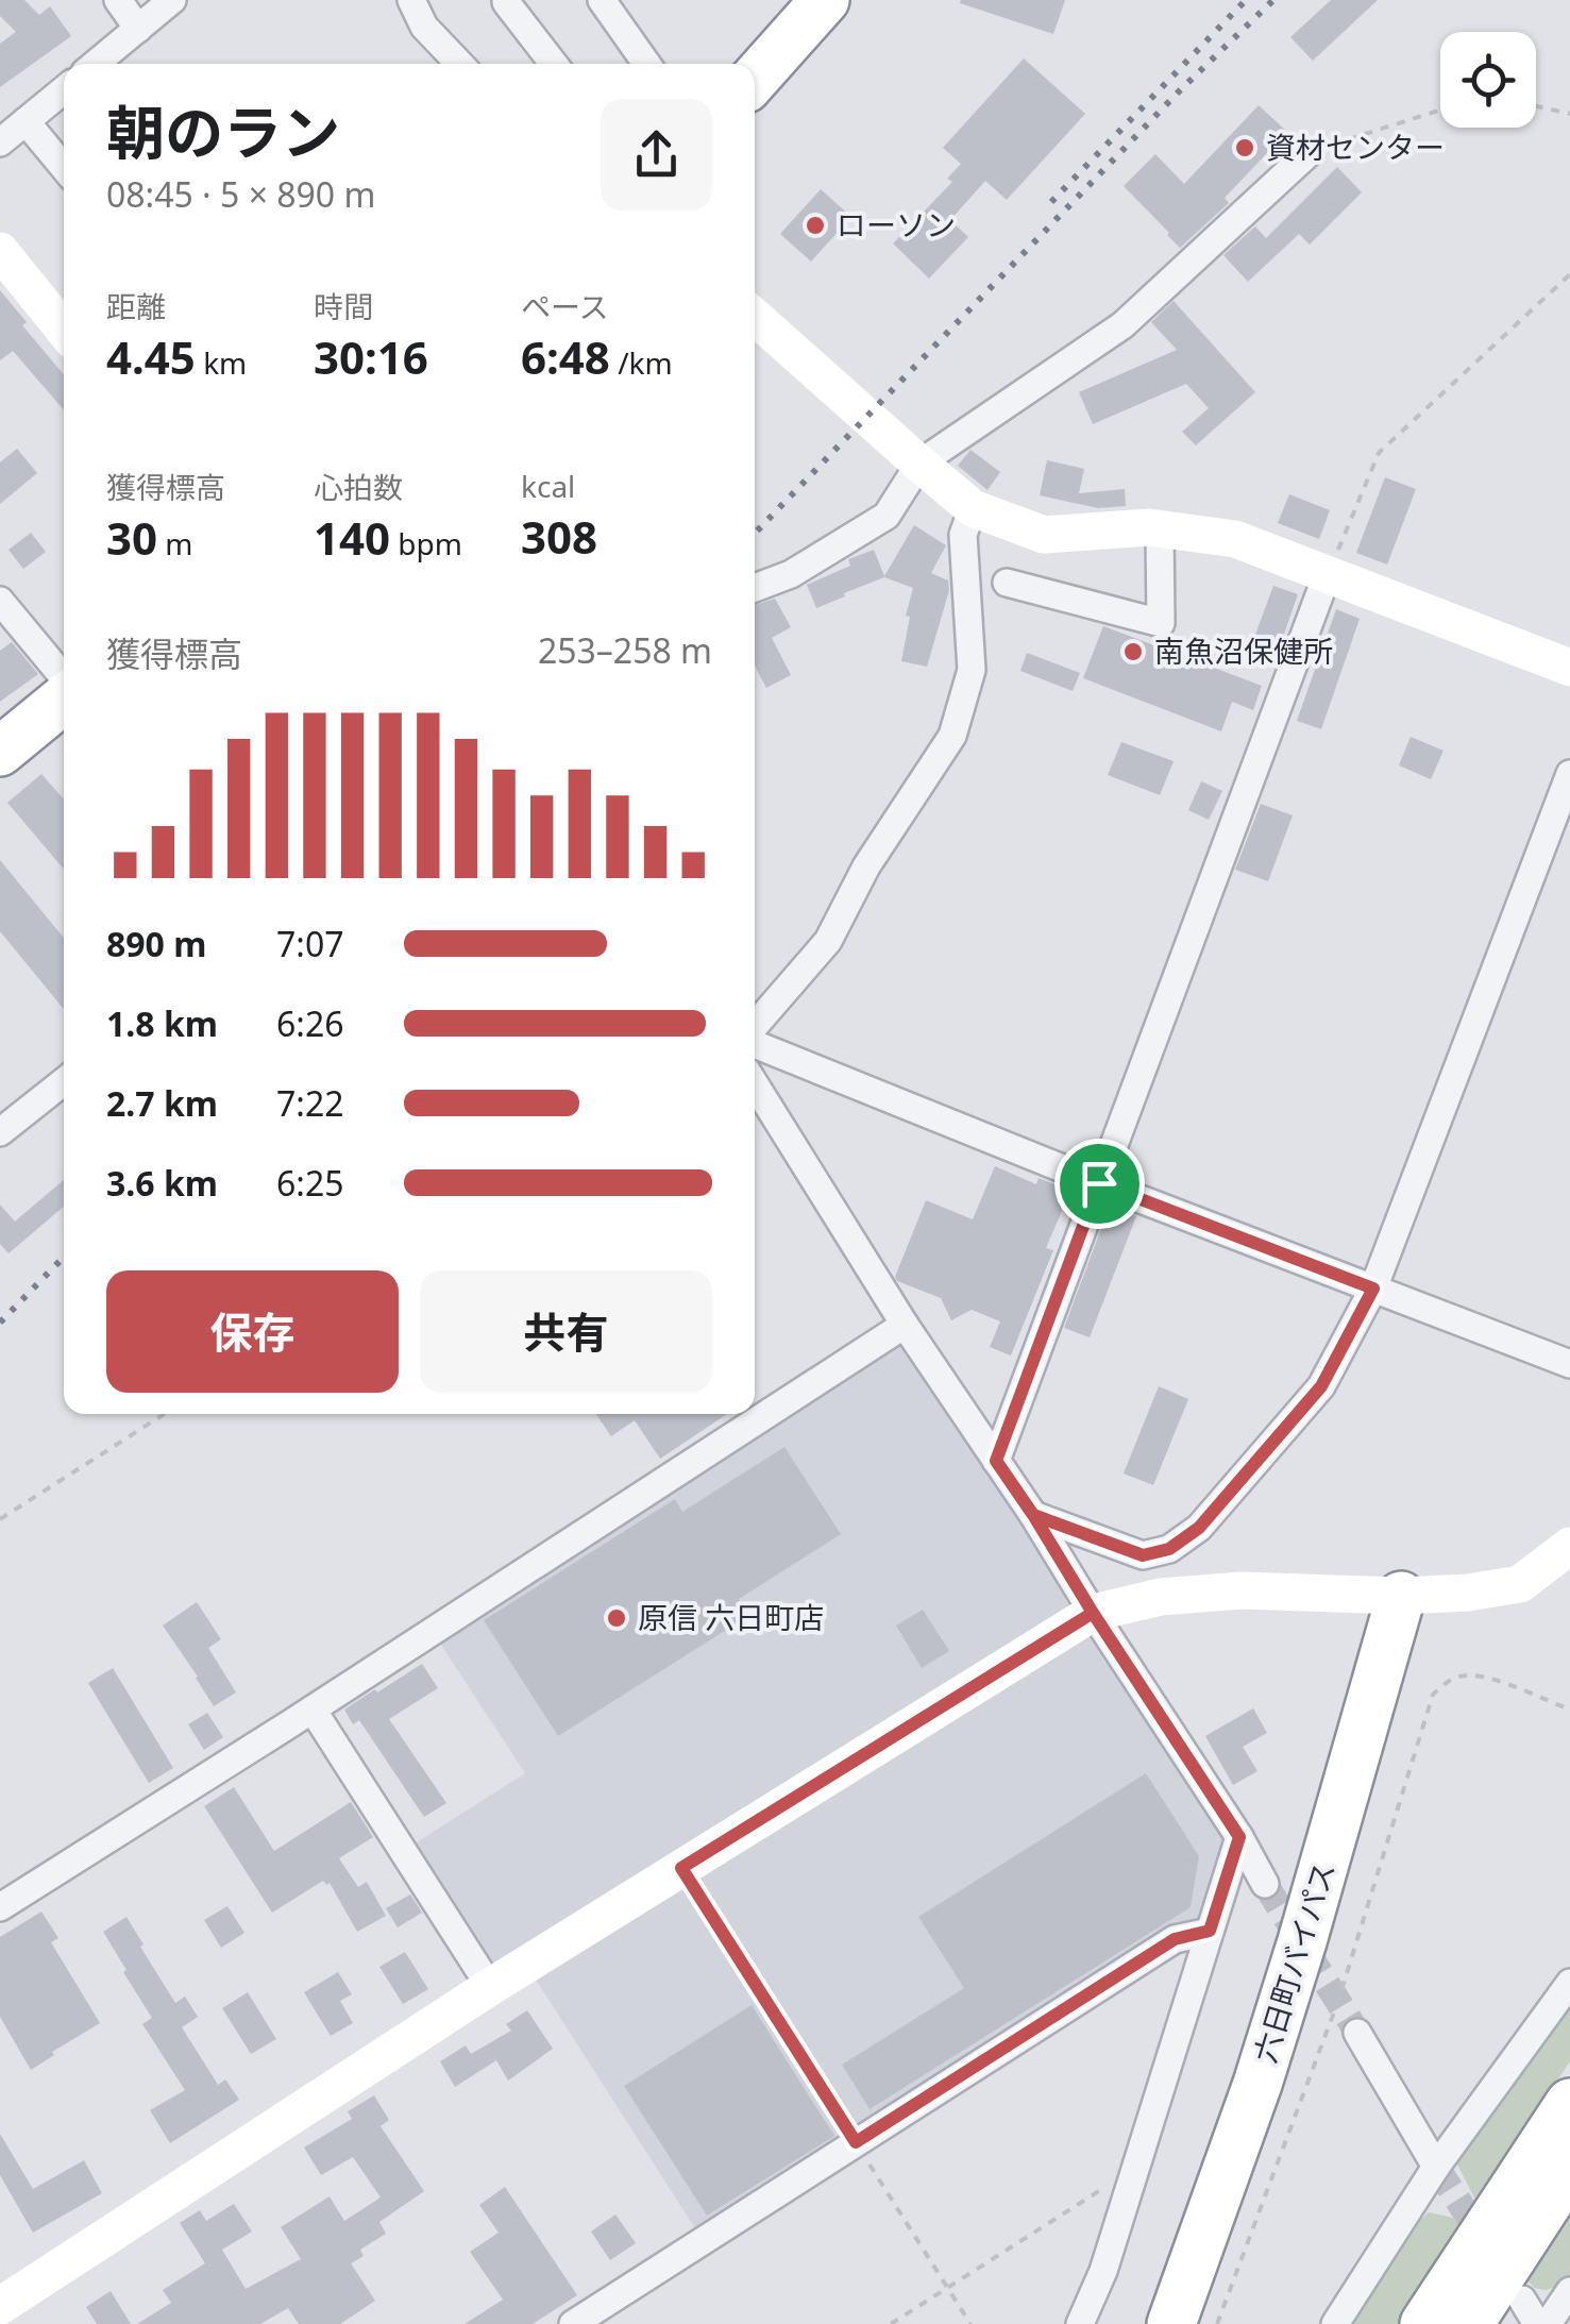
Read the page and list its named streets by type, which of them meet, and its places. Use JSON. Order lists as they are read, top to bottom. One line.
{"streets":{"highway":["六日町バイパス"]},"places":["資材センター","ローソン","南魚沼保健所","原信 六日町店"],"page":{"heading":["朝のラン","08:45 · 5 × 890 m"],"stats":[["距離","4.45 km"],["時間","30:16"],["ペース","6:48 /km"],["獲得標高","30 m"],["心拍数","140 bpm"],["kcal","308"]],"chart":["獲得標高","253–258 m"],"list":[{"name":"890 m","note":"7:07"},{"name":"1.8 km","note":"6:26"},{"name":"2.7 km","note":"7:22"},{"name":"3.6 km","note":"6:25"}],"buttons":["保存","共有"]}}
